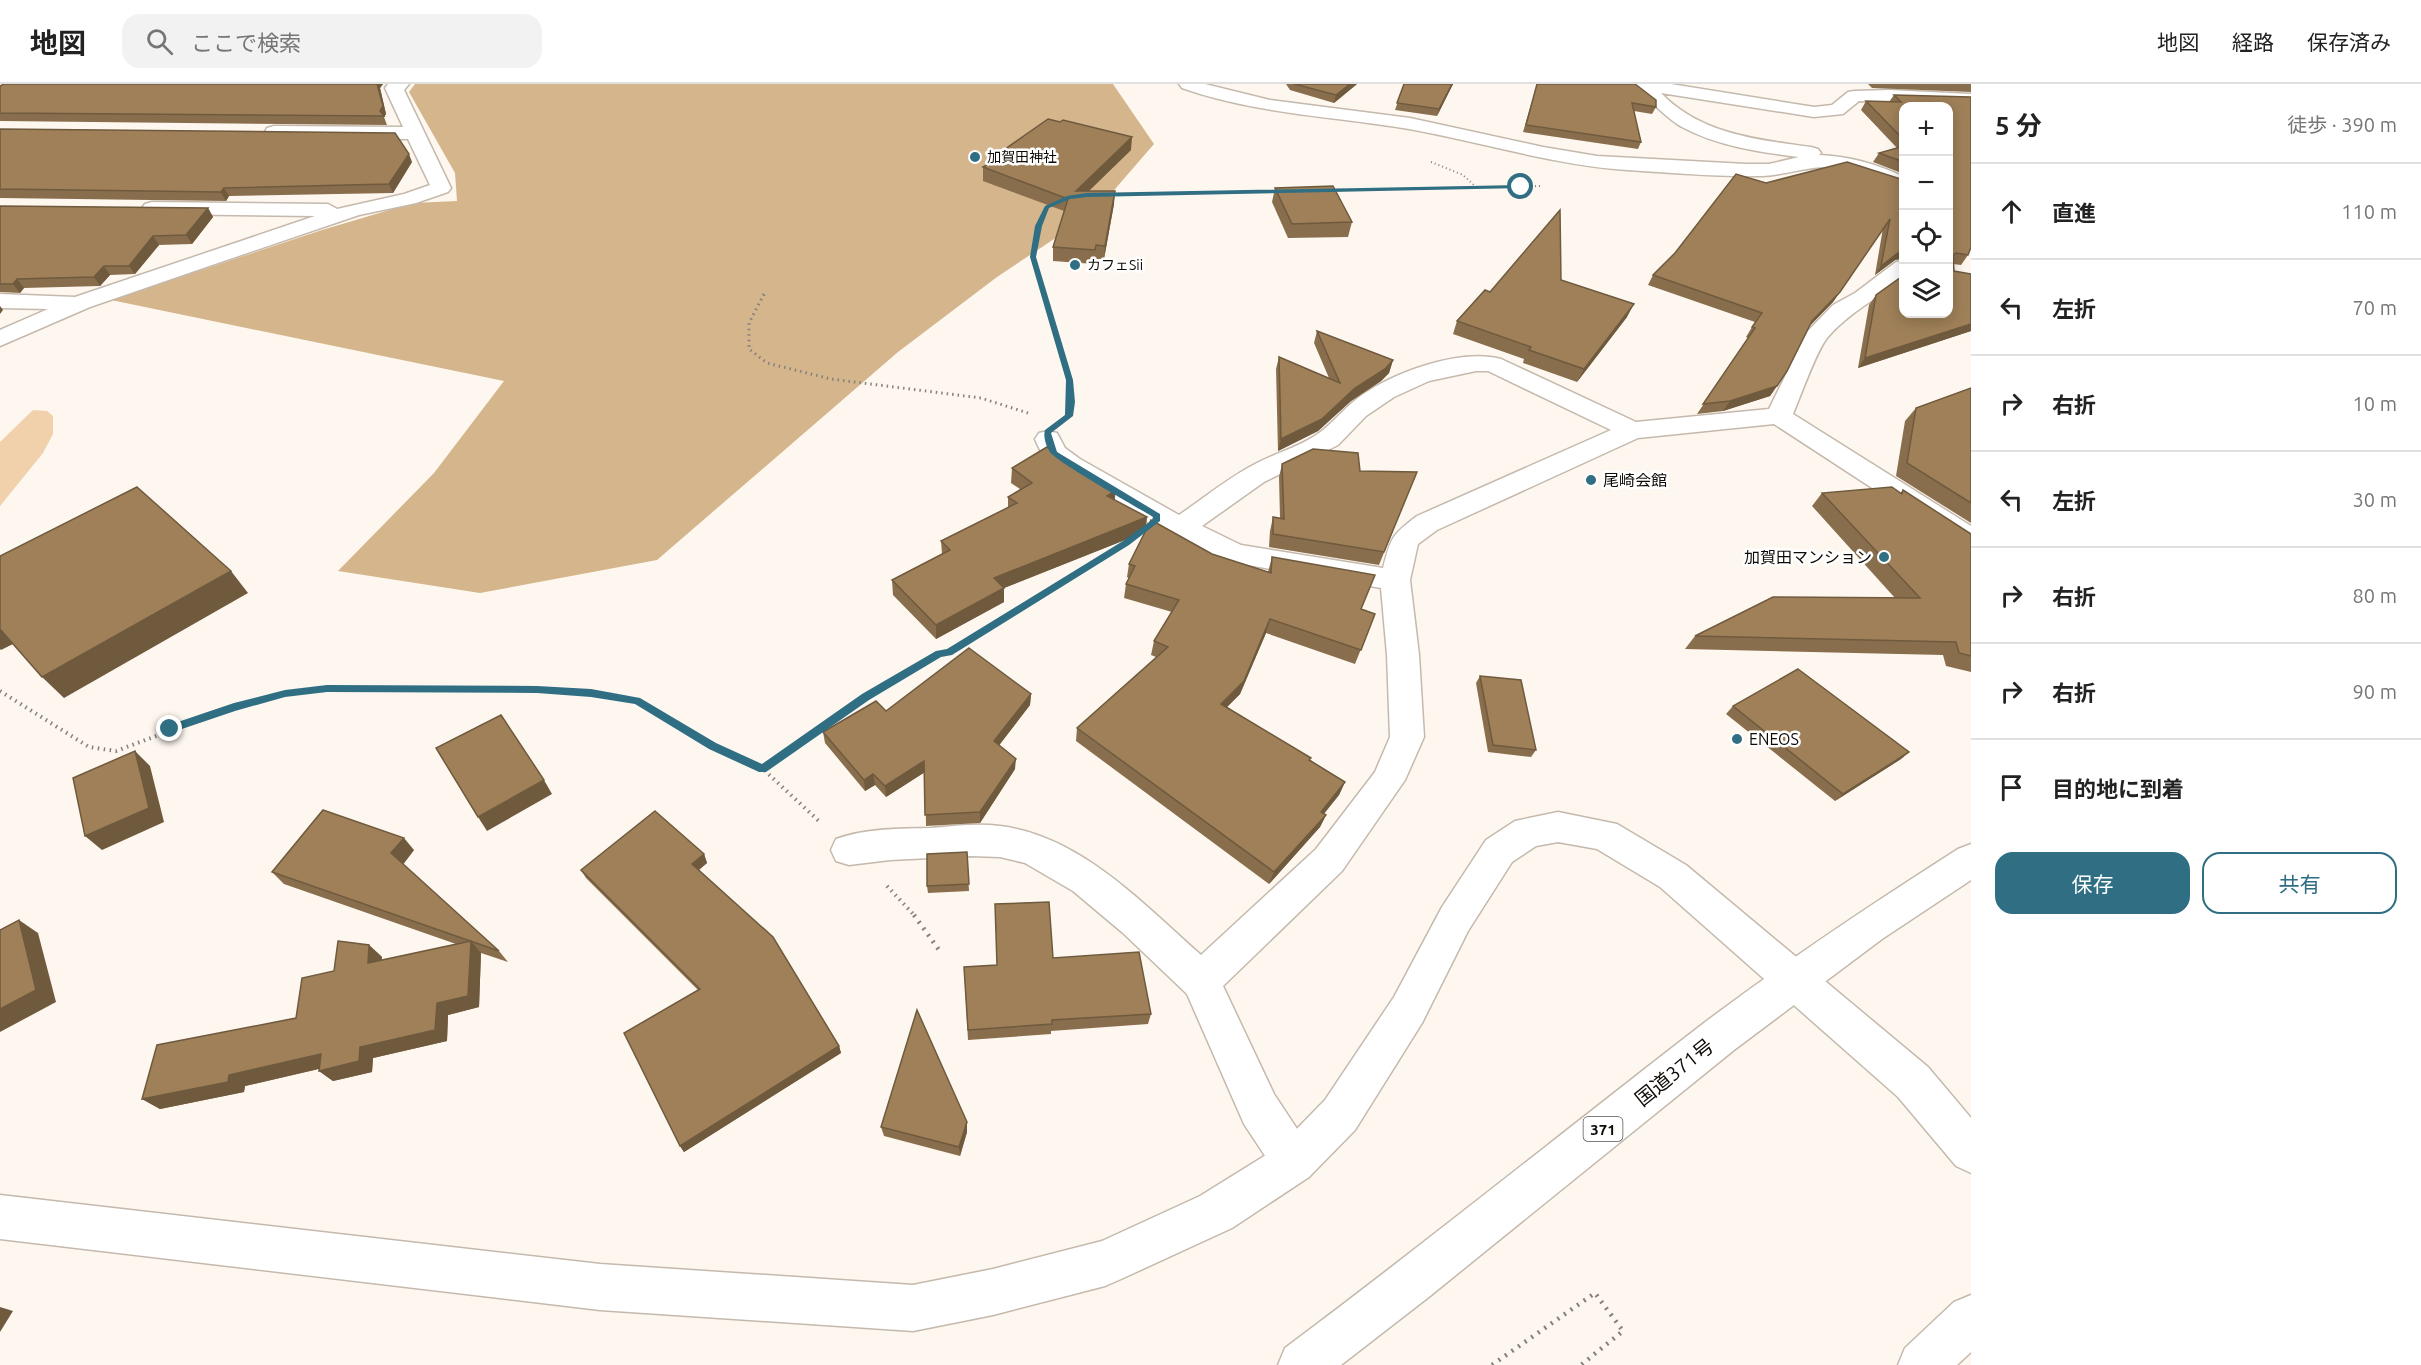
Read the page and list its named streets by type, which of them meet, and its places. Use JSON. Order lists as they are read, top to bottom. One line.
{"streets":{"main road":["国道371号","371"]},"places":["加賀田神社","カフェSii","尾崎会館","加賀田マンション","ENEOS"],"page":{"header":"地図","search":"ここで検索","nav":["地図","経路","保存済み"],"heading":["5 分","徒歩 · 390 m"],"map_buttons":["+","−"],"list":[["直進","110 m"],["左折","70 m"],["右折","10 m"],["左折","30 m"],["右折","80 m"],["右折","90 m"],"目的地に到着"],"buttons":["保存","共有"]}}
